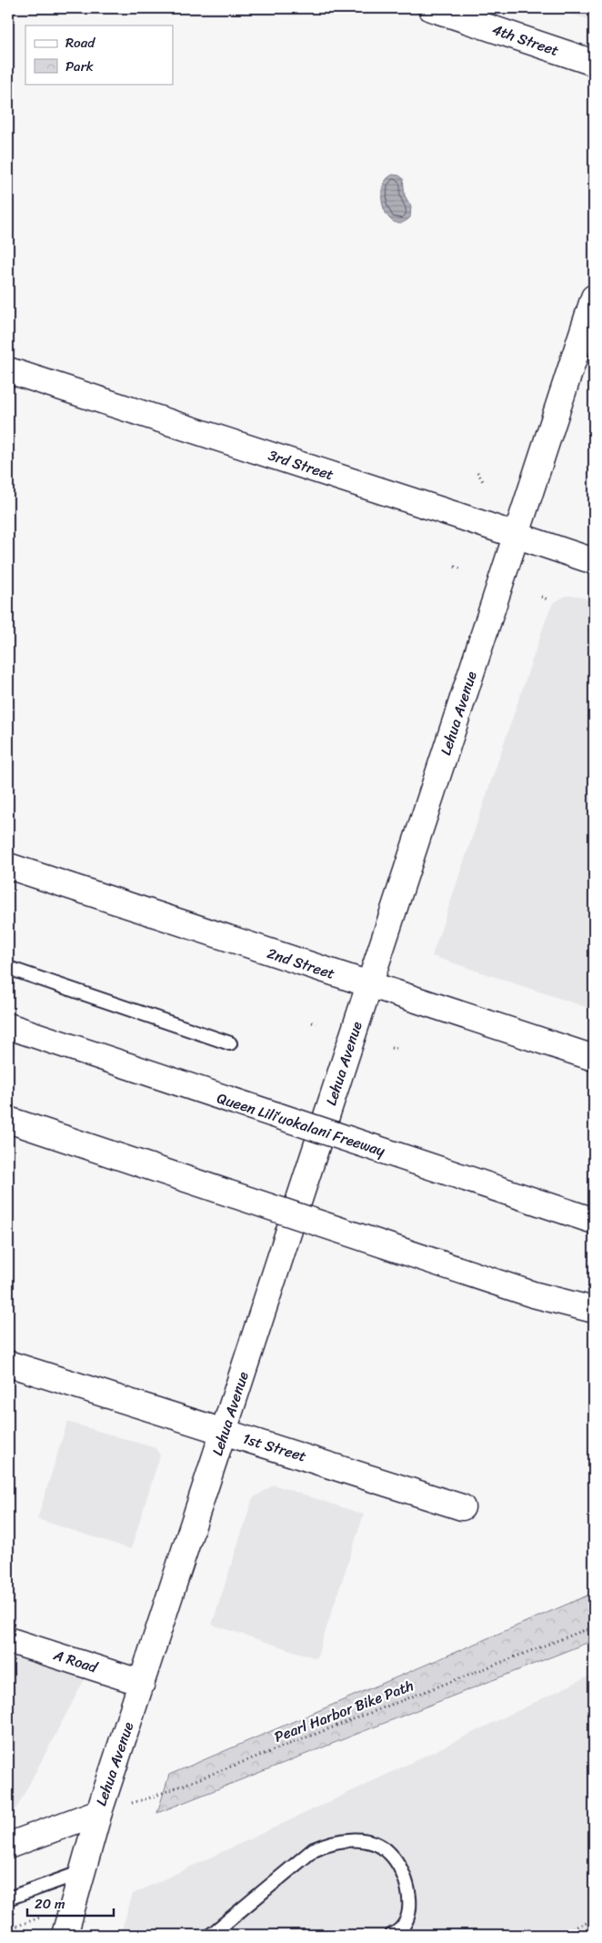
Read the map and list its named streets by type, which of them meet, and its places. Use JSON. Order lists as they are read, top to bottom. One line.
{"streets":{"main road":["4th Street","3rd Street","Lehua Avenue","2nd Street","Queen Liliʻuokalani Freeway","1st Street","A Road"],"path":["Pearl Harbor Bike Path"]},"crossings":[["3rd Street","Lehua Avenue"],["Lehua Avenue","2nd Street"],["Lehua Avenue","1st Street"],["Lehua Avenue","A Road"],["Lehua Avenue","Pearl Harbor Bike Path"]],"legend":["Road","Park"],"scale_bar":"20 m"}
